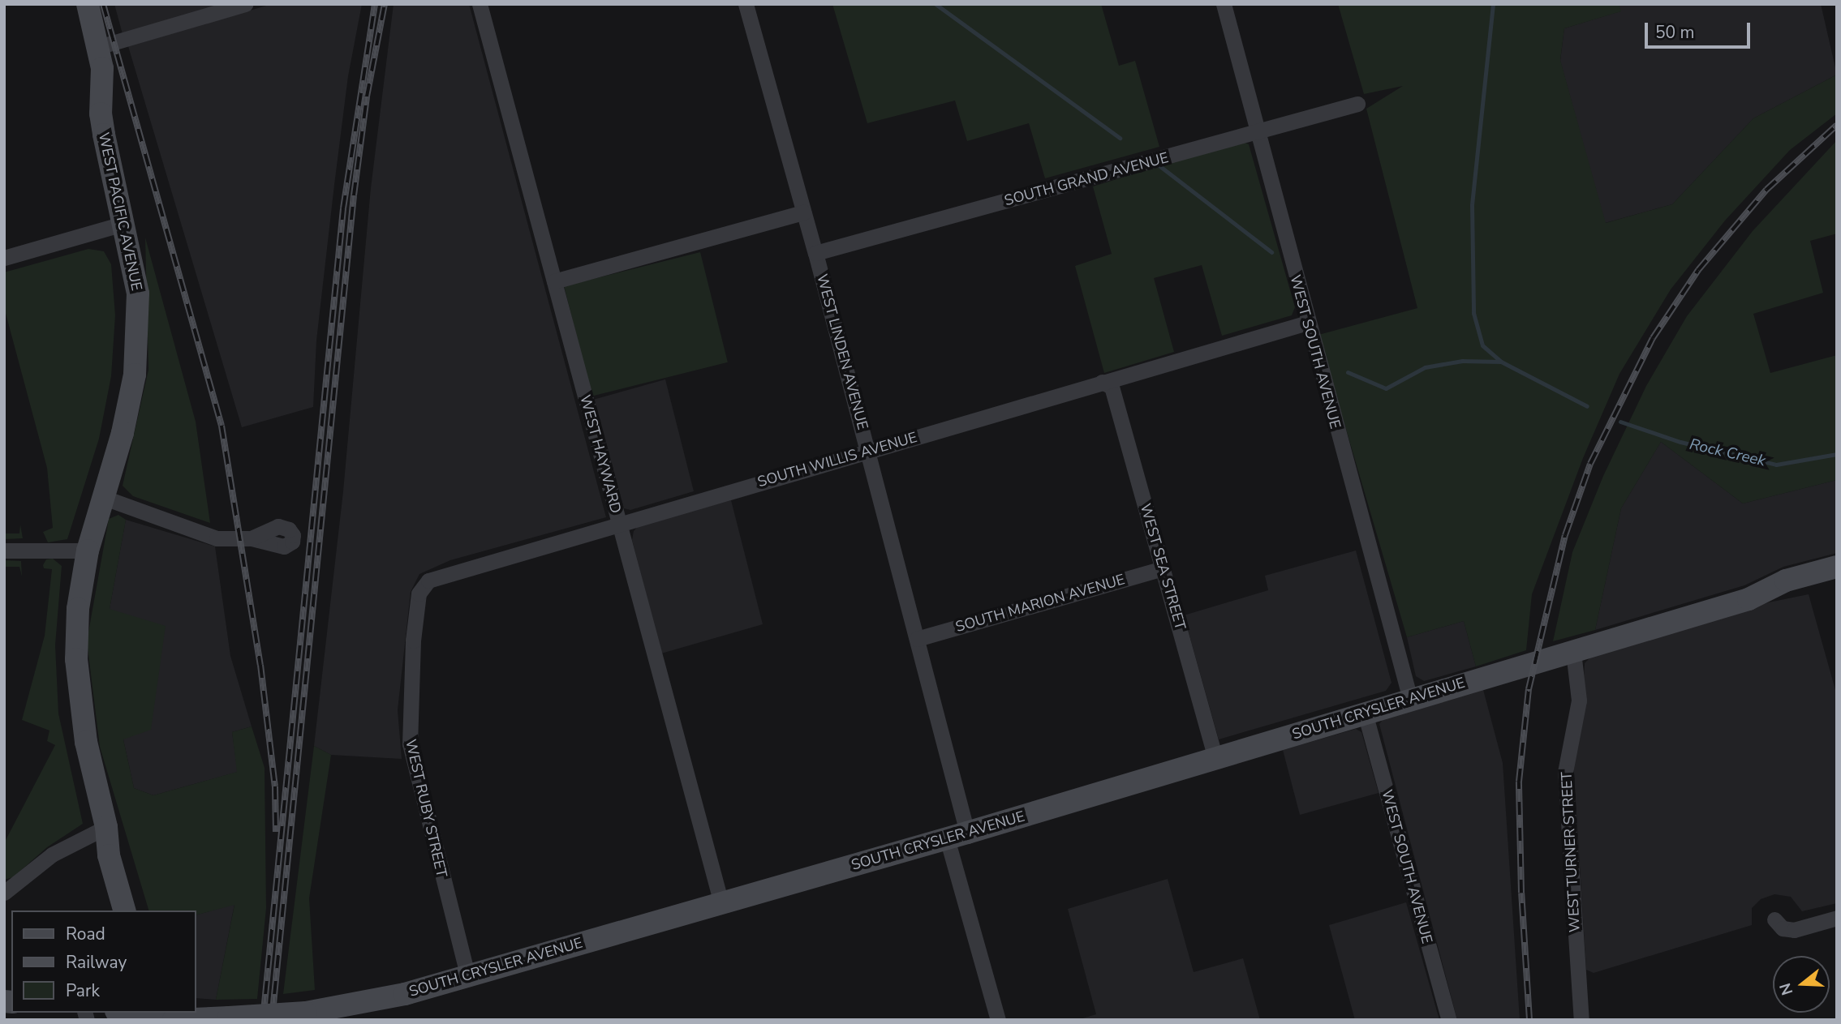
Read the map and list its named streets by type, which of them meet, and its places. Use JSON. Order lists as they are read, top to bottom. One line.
{"streets":{"main road":["WEST PACIFIC AVENUE","SOUTH CRYSLER AVENUE"],"street":["SOUTH GRAND AVENUE","WEST LINDEN AVENUE","WEST SOUTH AVENUE","WEST HAYWARD","SOUTH WILLIS AVENUE","WEST SEA STREET","SOUTH MARION AVENUE","WEST RUBY STREET","WEST TURNER STREET"]},"crossings":[["SOUTH GRAND AVENUE","WEST LINDEN AVENUE"],["SOUTH GRAND AVENUE","WEST SOUTH AVENUE"],["WEST LINDEN AVENUE","SOUTH WILLIS AVENUE"],["WEST LINDEN AVENUE","SOUTH MARION AVENUE"],["WEST LINDEN AVENUE","SOUTH CRYSLER AVENUE"],["WEST SOUTH AVENUE","SOUTH WILLIS AVENUE"],["WEST SOUTH AVENUE","SOUTH CRYSLER AVENUE"],["WEST HAYWARD","SOUTH WILLIS AVENUE"],["WEST HAYWARD","SOUTH CRYSLER AVENUE"],["SOUTH WILLIS AVENUE","WEST SEA STREET"],["SOUTH WILLIS AVENUE","WEST RUBY STREET"],["WEST SEA STREET","SOUTH MARION AVENUE"],["WEST SEA STREET","SOUTH CRYSLER AVENUE"],["SOUTH CRYSLER AVENUE","WEST RUBY STREET"],["SOUTH CRYSLER AVENUE","WEST TURNER STREET"]],"water":["Rock Creek"],"legend":["Road","Railway","Park"],"scale_bar":"50 m","north":"left"}
